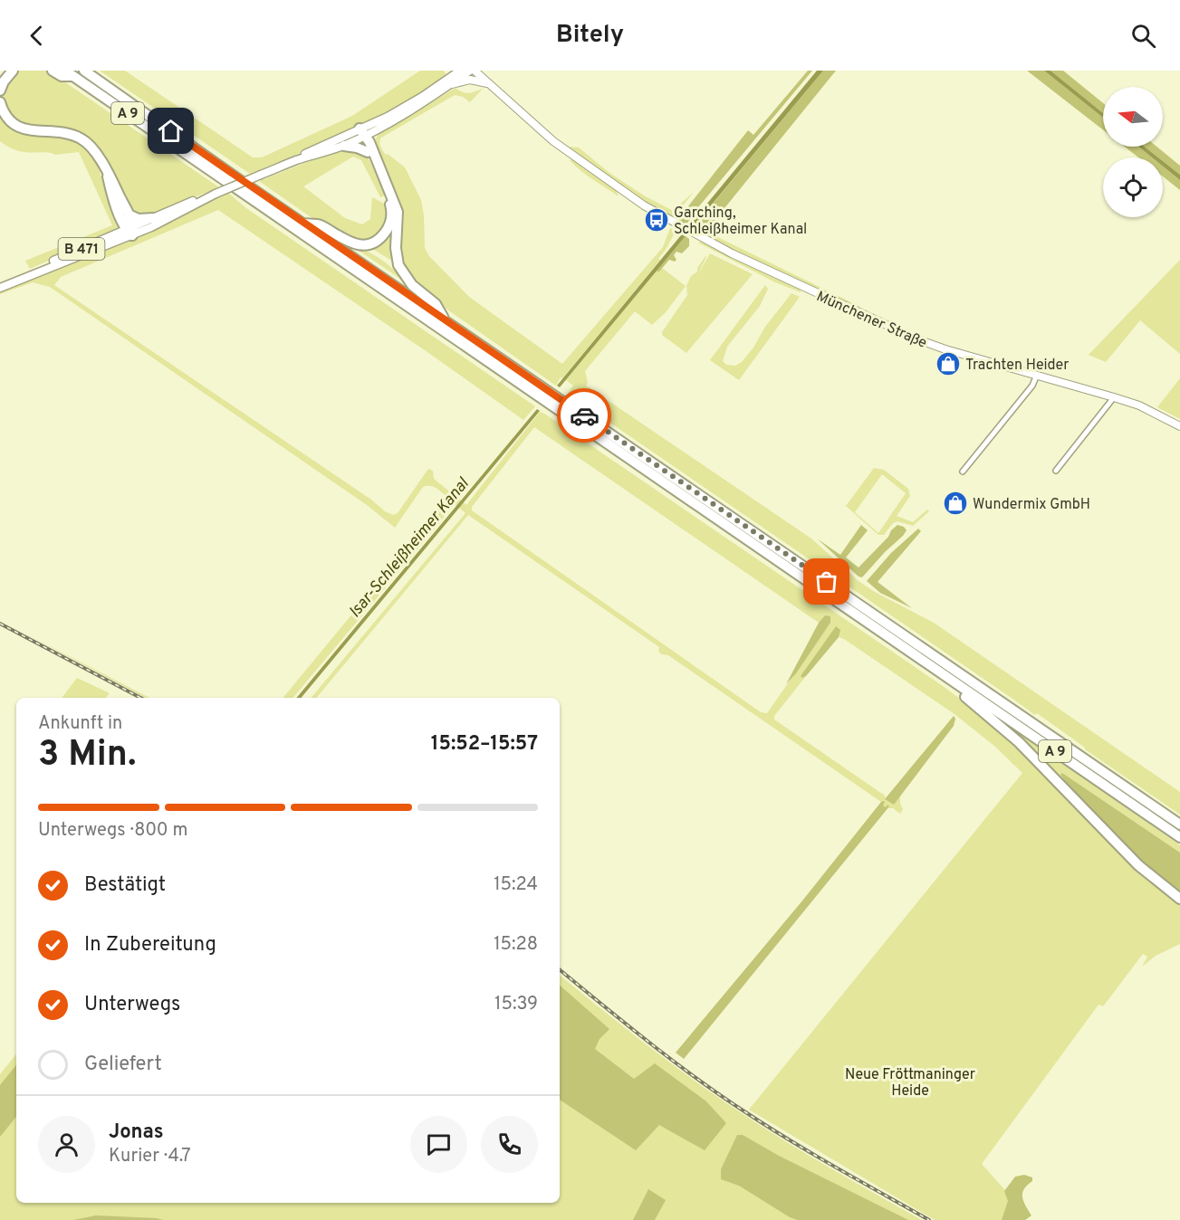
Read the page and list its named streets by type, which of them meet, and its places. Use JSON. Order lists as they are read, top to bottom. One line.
{"streets":{"highway":["A 9"],"main road":["B 471","Münchener Straße"]},"water":["Isar-Schleißheimer Kanal"],"parks":["Neue Fröttmaninger Heide"],"places":{"bus stop":["Garching, Schleißheimer Kanal"],"shop":["Trachten Heider","Wundermix GmbH"]},"north":"left","page":{"header":"Bitely","heading":["3 Min.","Ankunft in","15:52–15:57"],"panel":["Jonas","Kurier · 4.7"],"bar":"Unterwegs · 800 m","list":[["Bestätigt","15:24"],["In Zubereitung","15:28"],["Unterwegs","15:39"],"Geliefert"]}}
